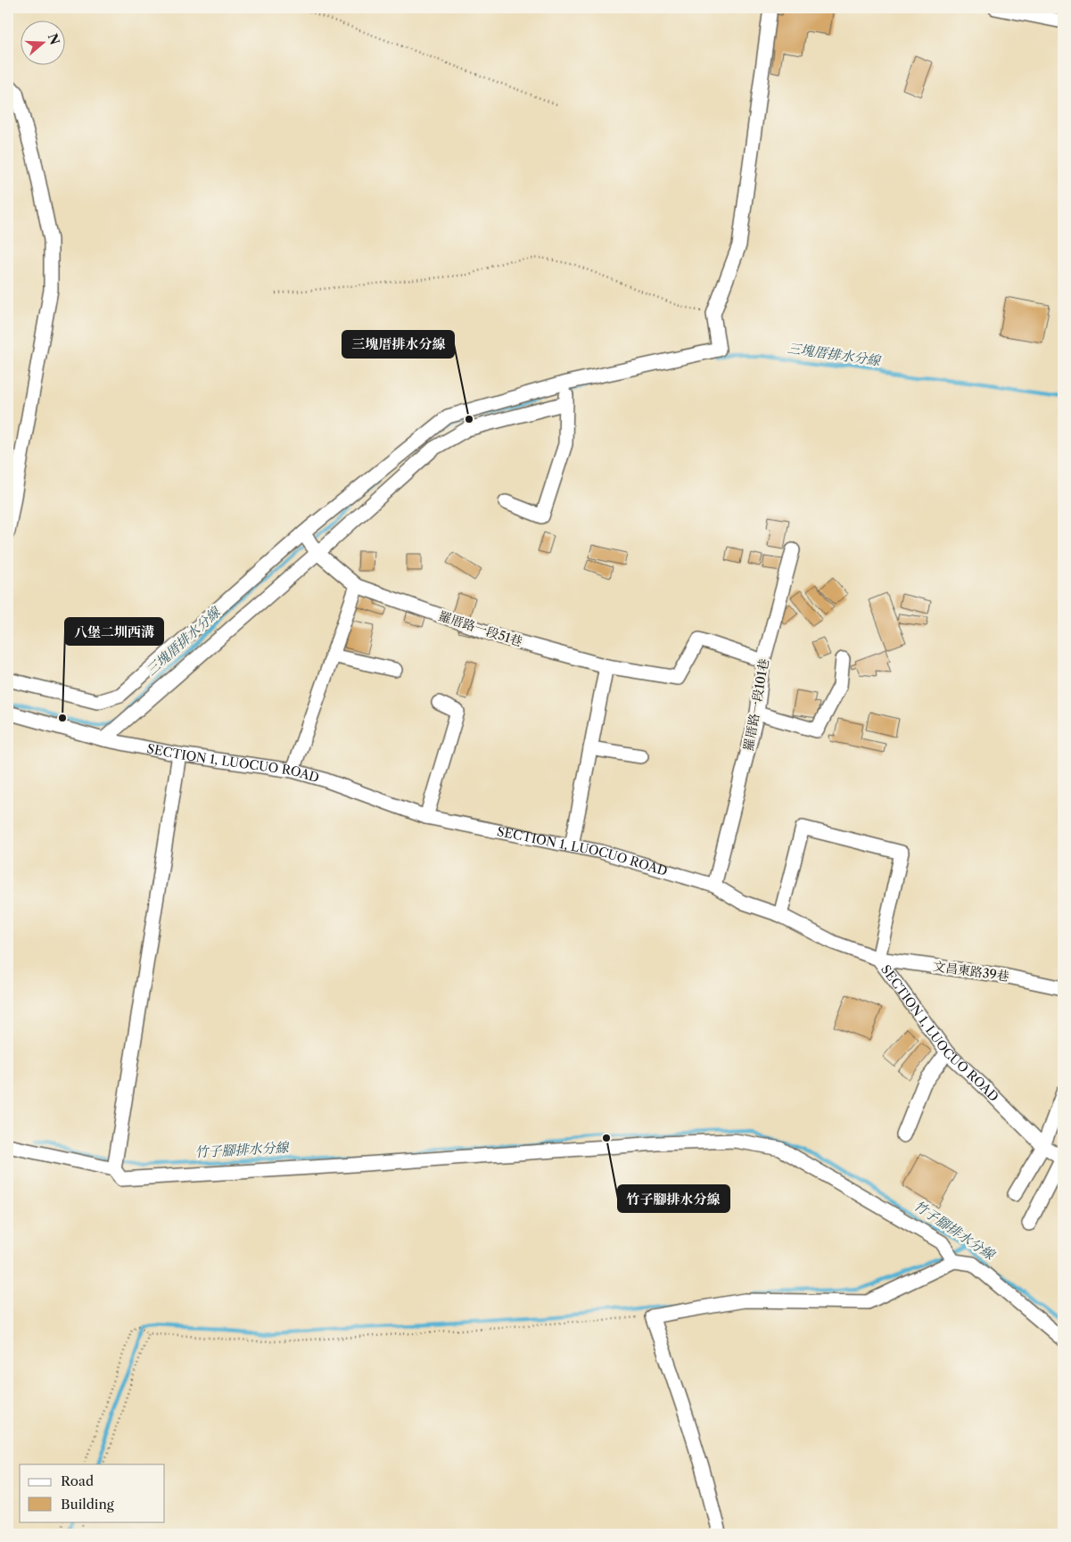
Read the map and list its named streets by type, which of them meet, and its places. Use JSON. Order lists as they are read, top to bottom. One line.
{"streets":{"street":["羅厝路一段51巷","羅厝路一段101巷","SECTION 1, LUOCUO ROAD","文昌東路39巷"]},"crossings":[["羅厝路一段51巷","羅厝路一段101巷"],["羅厝路一段101巷","SECTION 1, LUOCUO ROAD"],["SECTION 1, LUOCUO ROAD","文昌東路39巷"]],"water":["三塊厝排水分線","竹子腳排水分線"],"places":["三塊厝排水分線","八堡二圳西溝","竹子腳排水分線"],"legend":["Road","Building"],"north":"right"}
